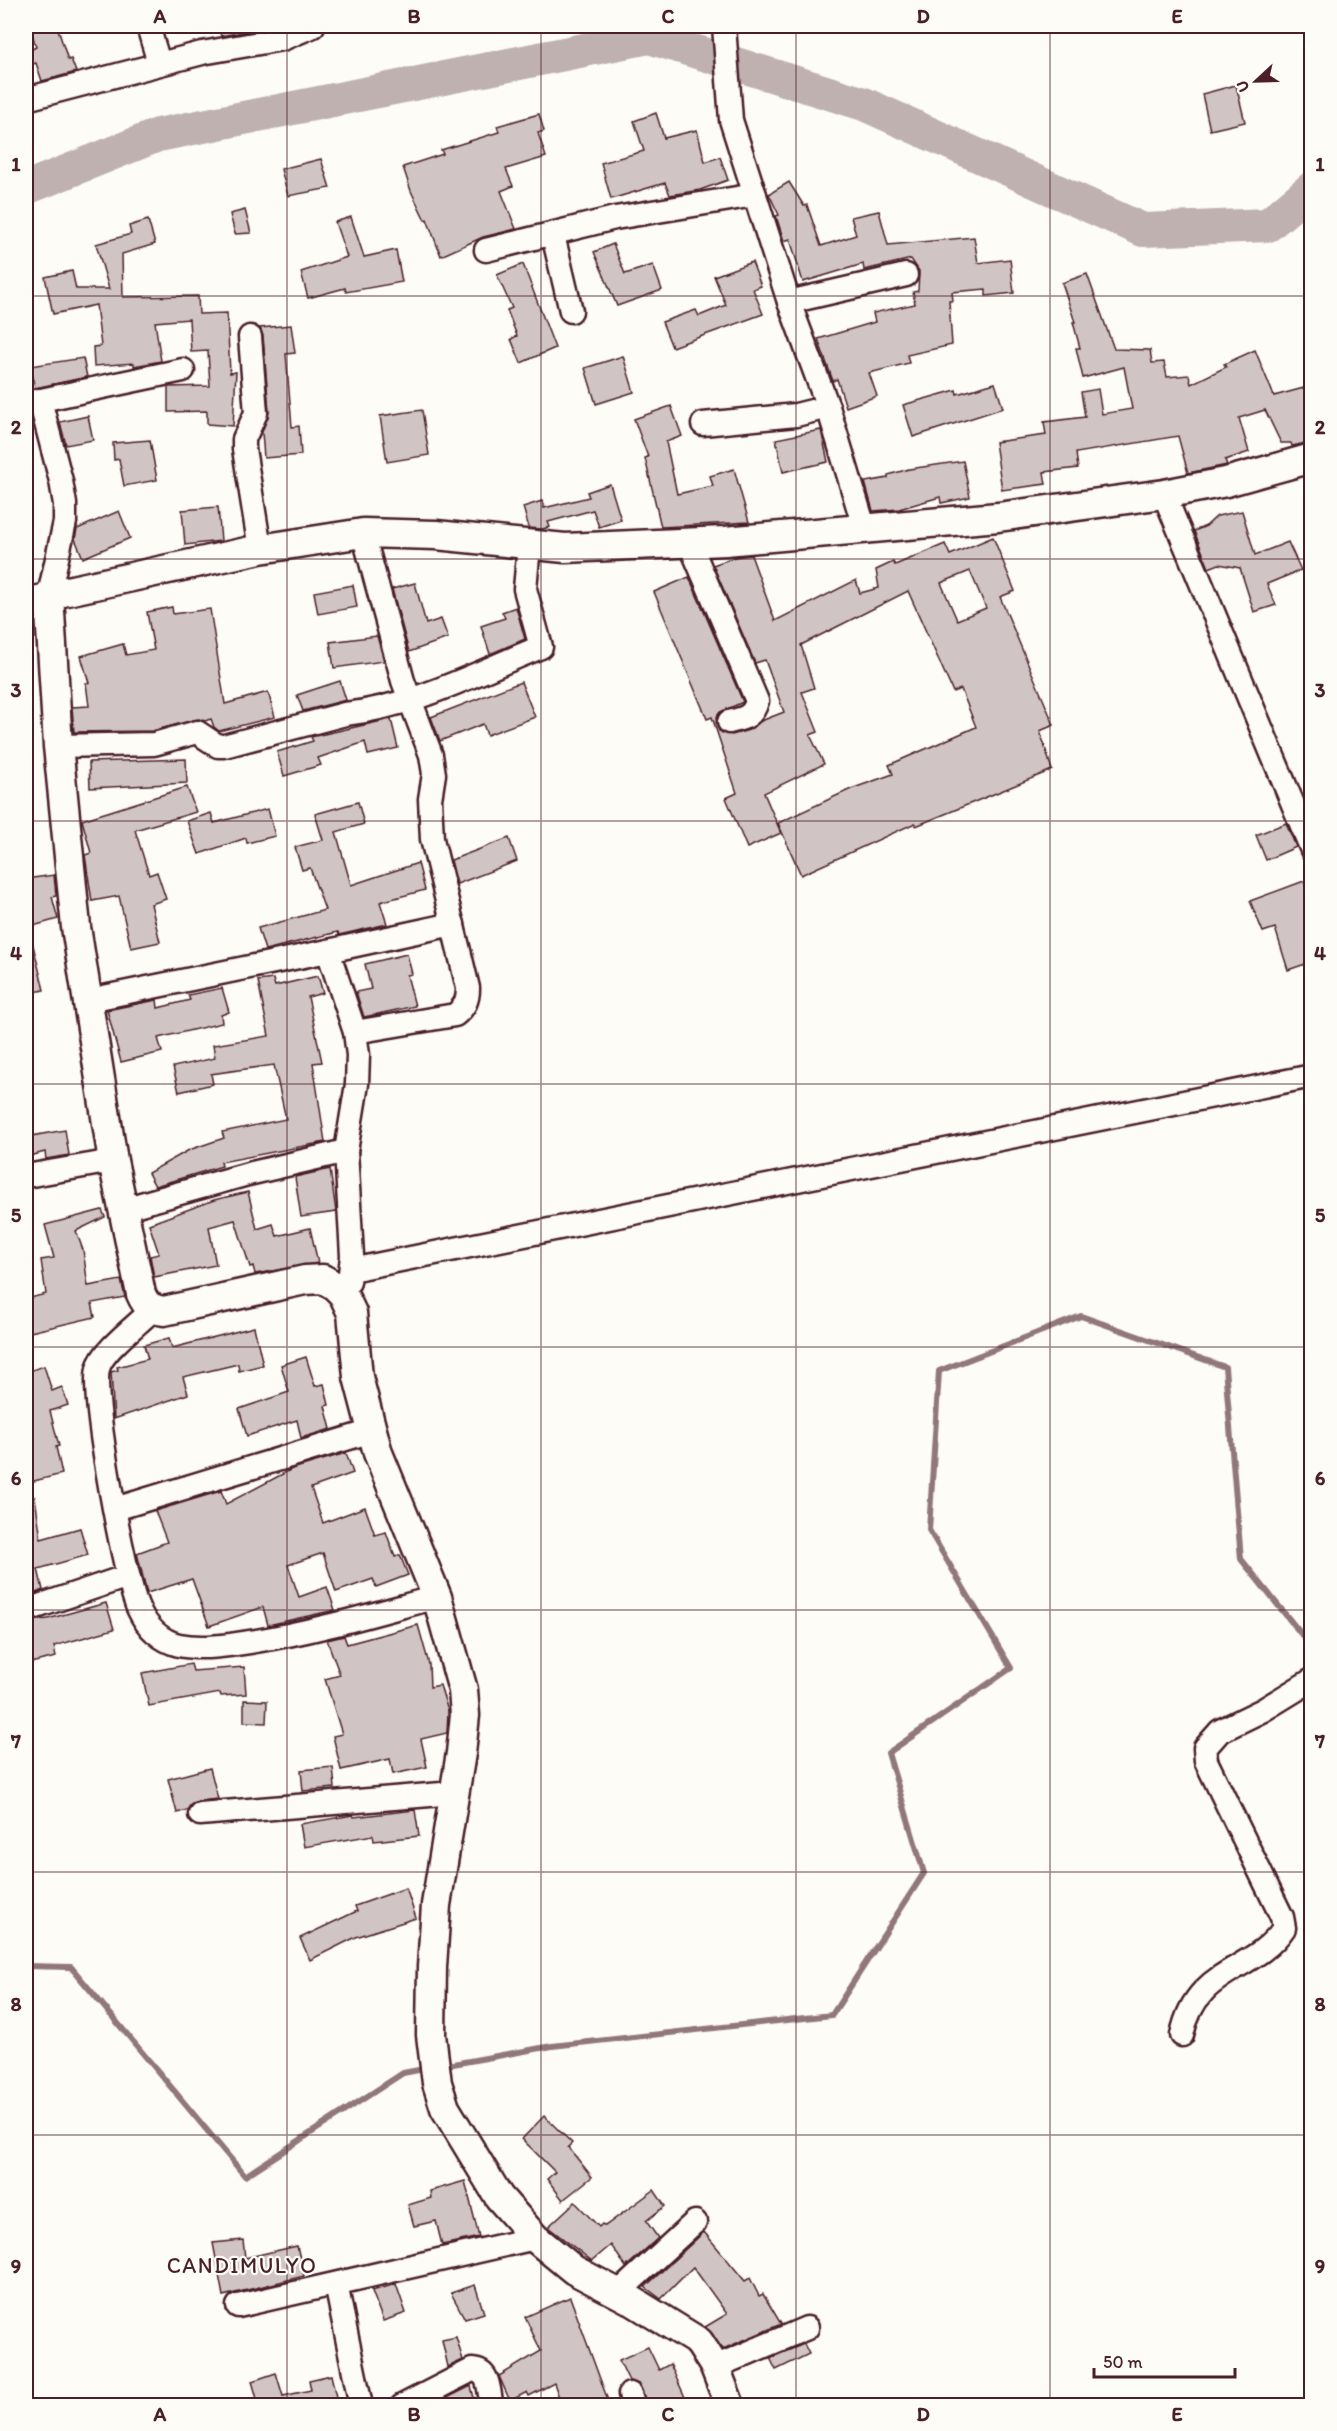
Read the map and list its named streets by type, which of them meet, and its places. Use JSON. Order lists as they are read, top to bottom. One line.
{"districts":["CANDIMULYO"],"scale_bar":"50 m","north":"left","grid":{"columns":["A","B","C","D","E"],"rows":["1","2","3","4","5","6","7","8","9"]}}
